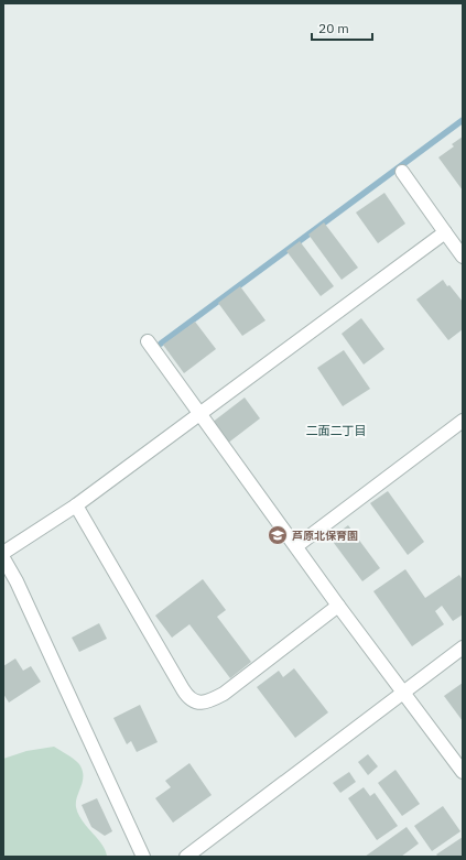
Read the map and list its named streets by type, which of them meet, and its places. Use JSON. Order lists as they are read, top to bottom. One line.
{"districts":["二面二丁目"],"places":{"school or university":["芦原北保育園"]},"scale_bar":"20 m"}
